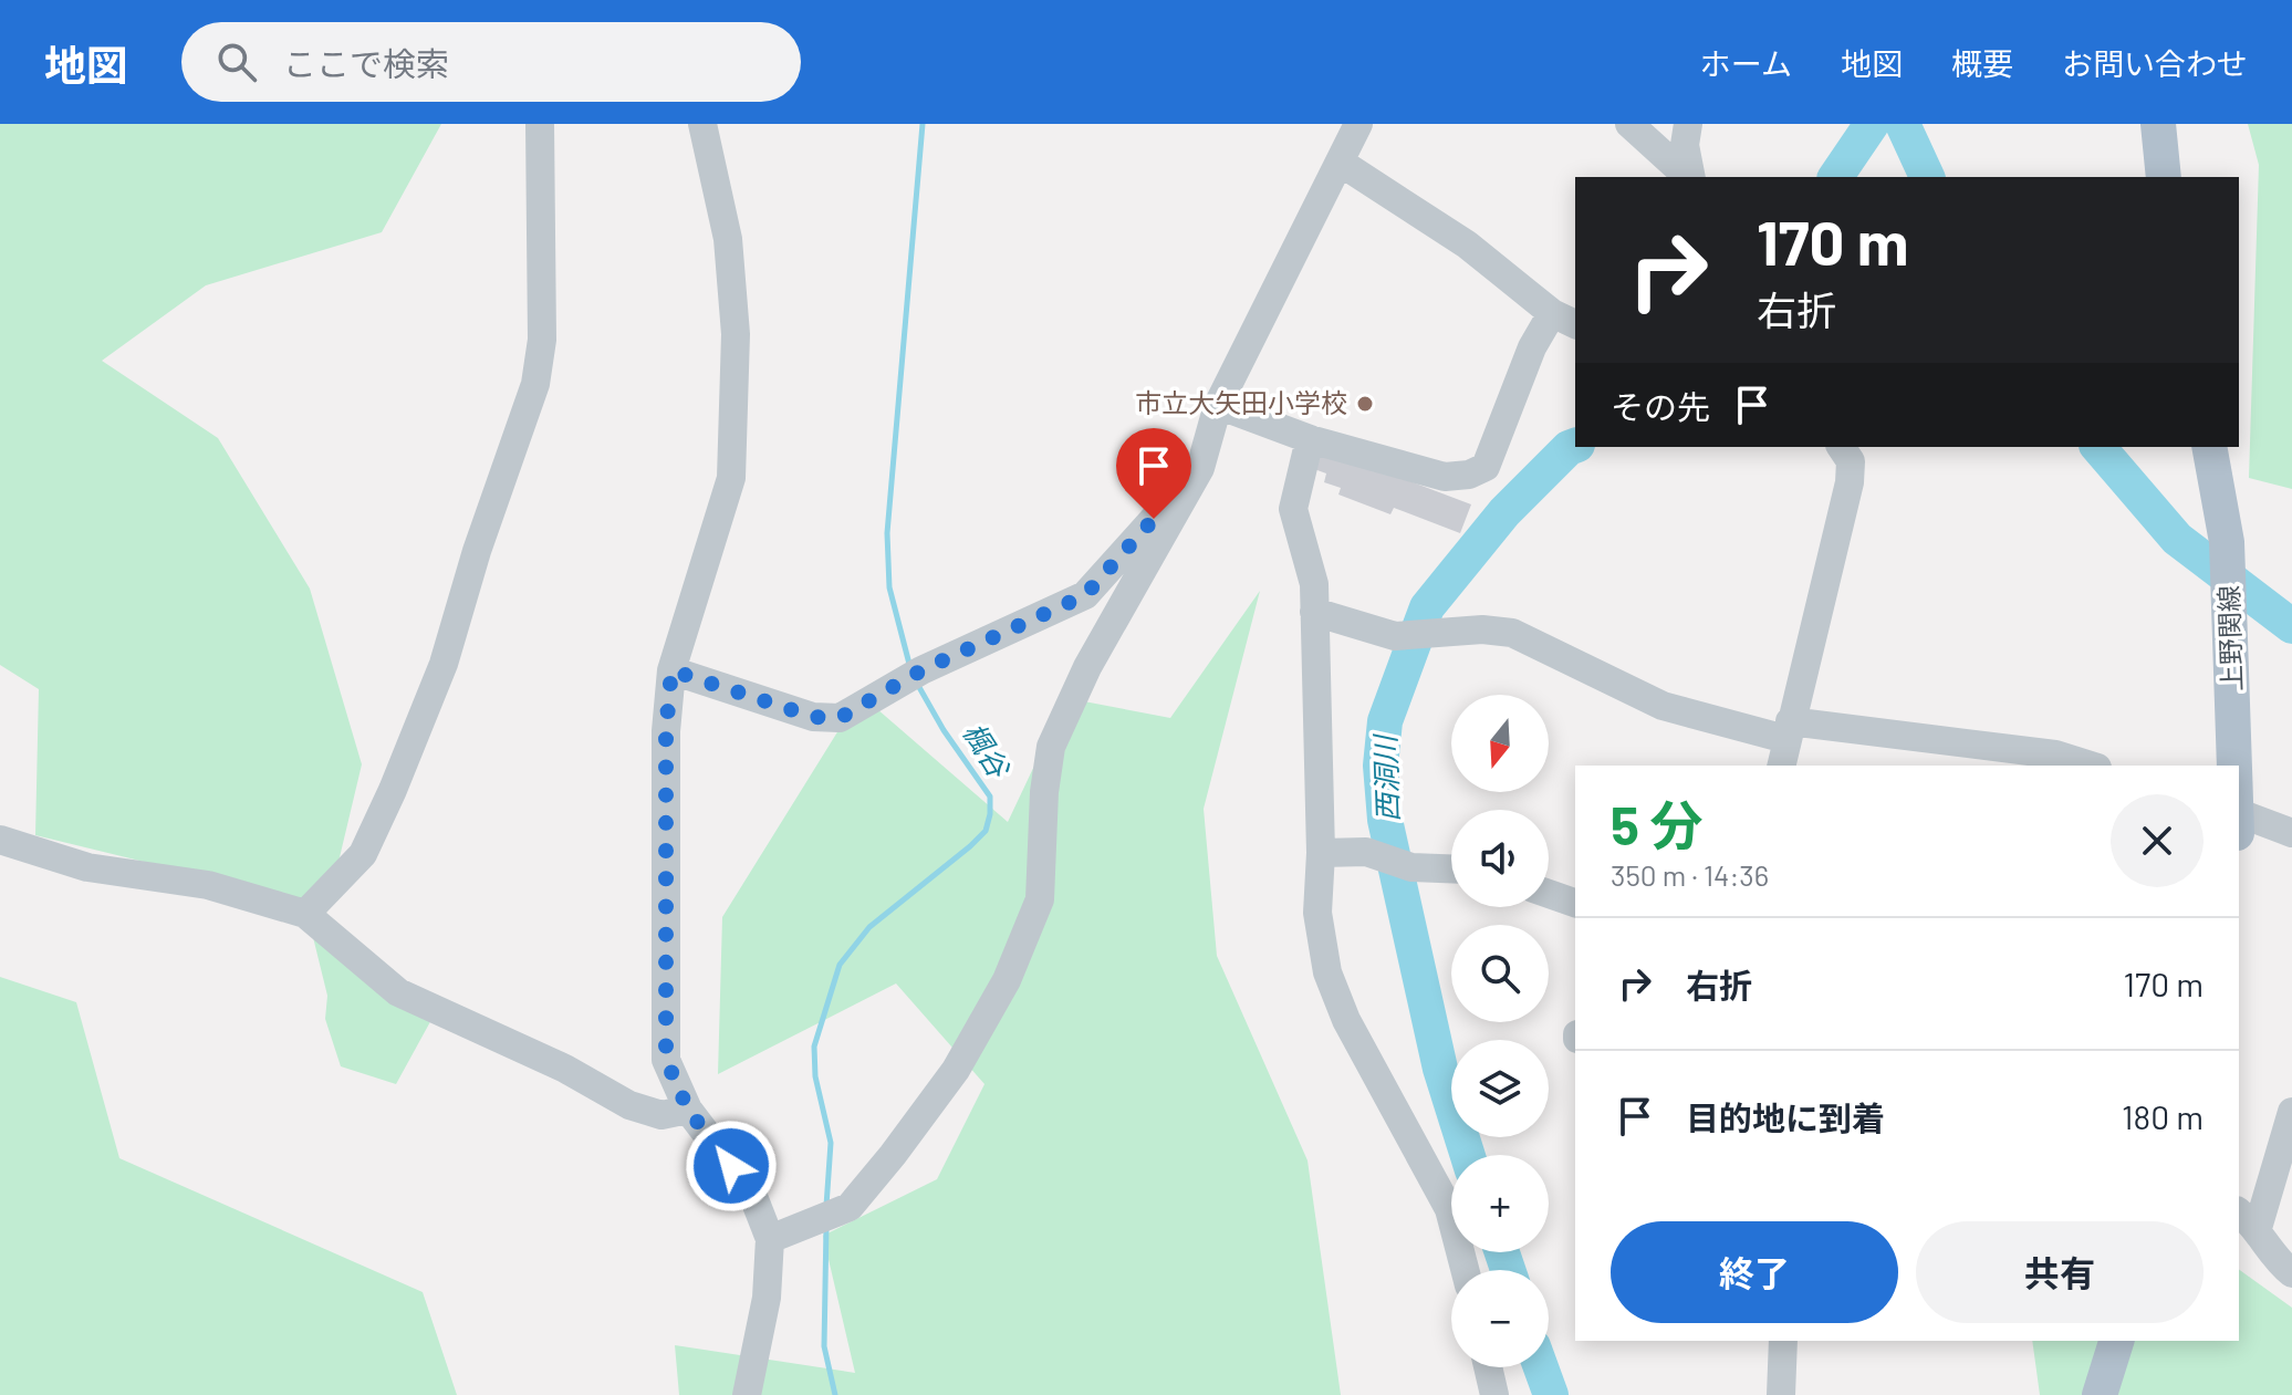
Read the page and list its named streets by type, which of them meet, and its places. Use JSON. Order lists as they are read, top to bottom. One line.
{"streets":{"main road":["上野関線"]},"water":["楓谷","西洞川"],"places":["市立大矢田小学校"],"north":"bottom","page":{"header":"地図","search":"ここで検索","nav":["ホーム","地図","概要","お問い合わせ"],"turn":["170 m","右折"],"then":"その先","map_buttons":["+","−"],"heading":["5 分","350 m · 14:36"],"list":[{"name":"右折","value":"170 m"},{"name":"目的地に到着","value":"180 m"}],"buttons":["終了","共有"]}}
